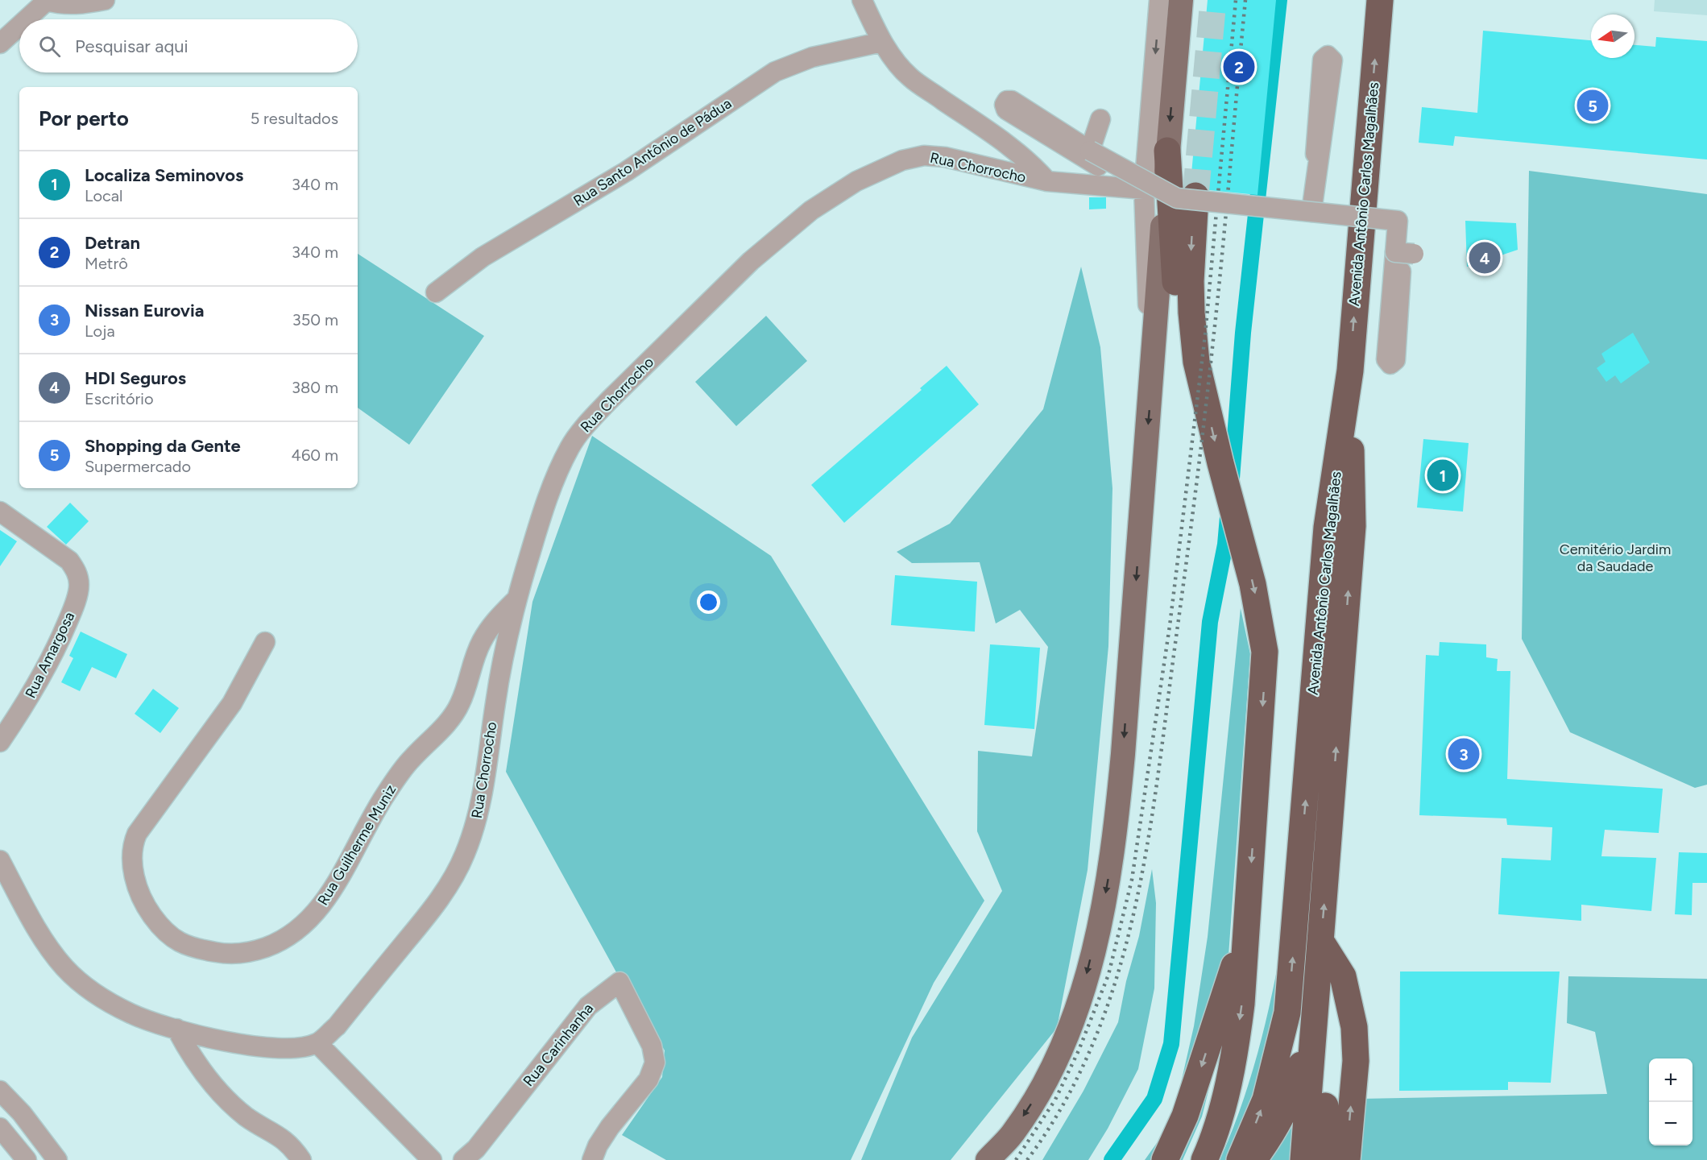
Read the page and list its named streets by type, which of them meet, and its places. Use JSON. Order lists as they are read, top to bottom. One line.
{"streets":{"highway":["Avenida Antônio Carlos Magalhães"],"street":["Rua Santo Antônio de Pádua","Rua Chorrocho","Rua Amargosa","Rua Guilherme Muniz","Rua Carinhanha"]},"crossings":[["Rua Chorrocho","Rua Guilherme Muniz"]],"parks":["Cemitério Jardim da Saudade"],"north":"left","page":{"search":"Pesquisar aqui","pins":["2","5","4","1","3"],"heading":["Por perto","5 resultados"],"list":[{"mark":"1","name":"Localiza Seminovos","note":"Local","value":"340 m"},{"mark":"2","name":"Detran","note":"Metrô","value":"340 m"},{"mark":"3","name":"Nissan Eurovia","note":"Loja","value":"350 m"},{"mark":"4","name":"HDI Seguros","note":"Escritório","value":"380 m"},{"mark":"5","name":"Shopping da Gente","note":"Supermercado","value":"460 m"}],"map_buttons":["+","−"]}}
